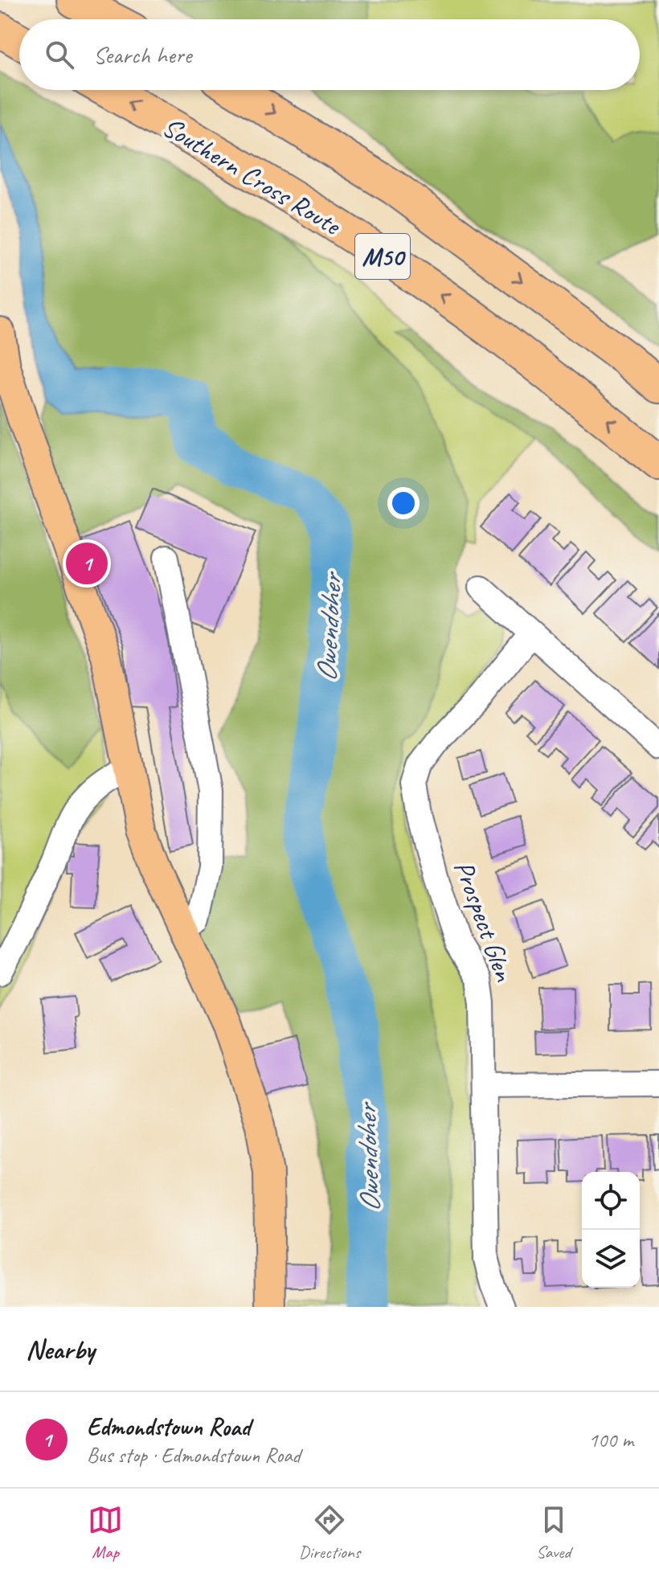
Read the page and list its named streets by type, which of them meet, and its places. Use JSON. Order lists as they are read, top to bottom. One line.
{"streets":{"highway":["Southern Cross Route","M50"],"street":["Prospect Glen"]},"water":["Owendoher"],"page":{"search":"Search here","pins":"1","heading":"Nearby","list":[{"mark":"1","name":"Edmondstown Road","note":"Bus stop · Edmondstown Road","value":"100 m"}],"nav":["Map","Directions","Saved"]}}
